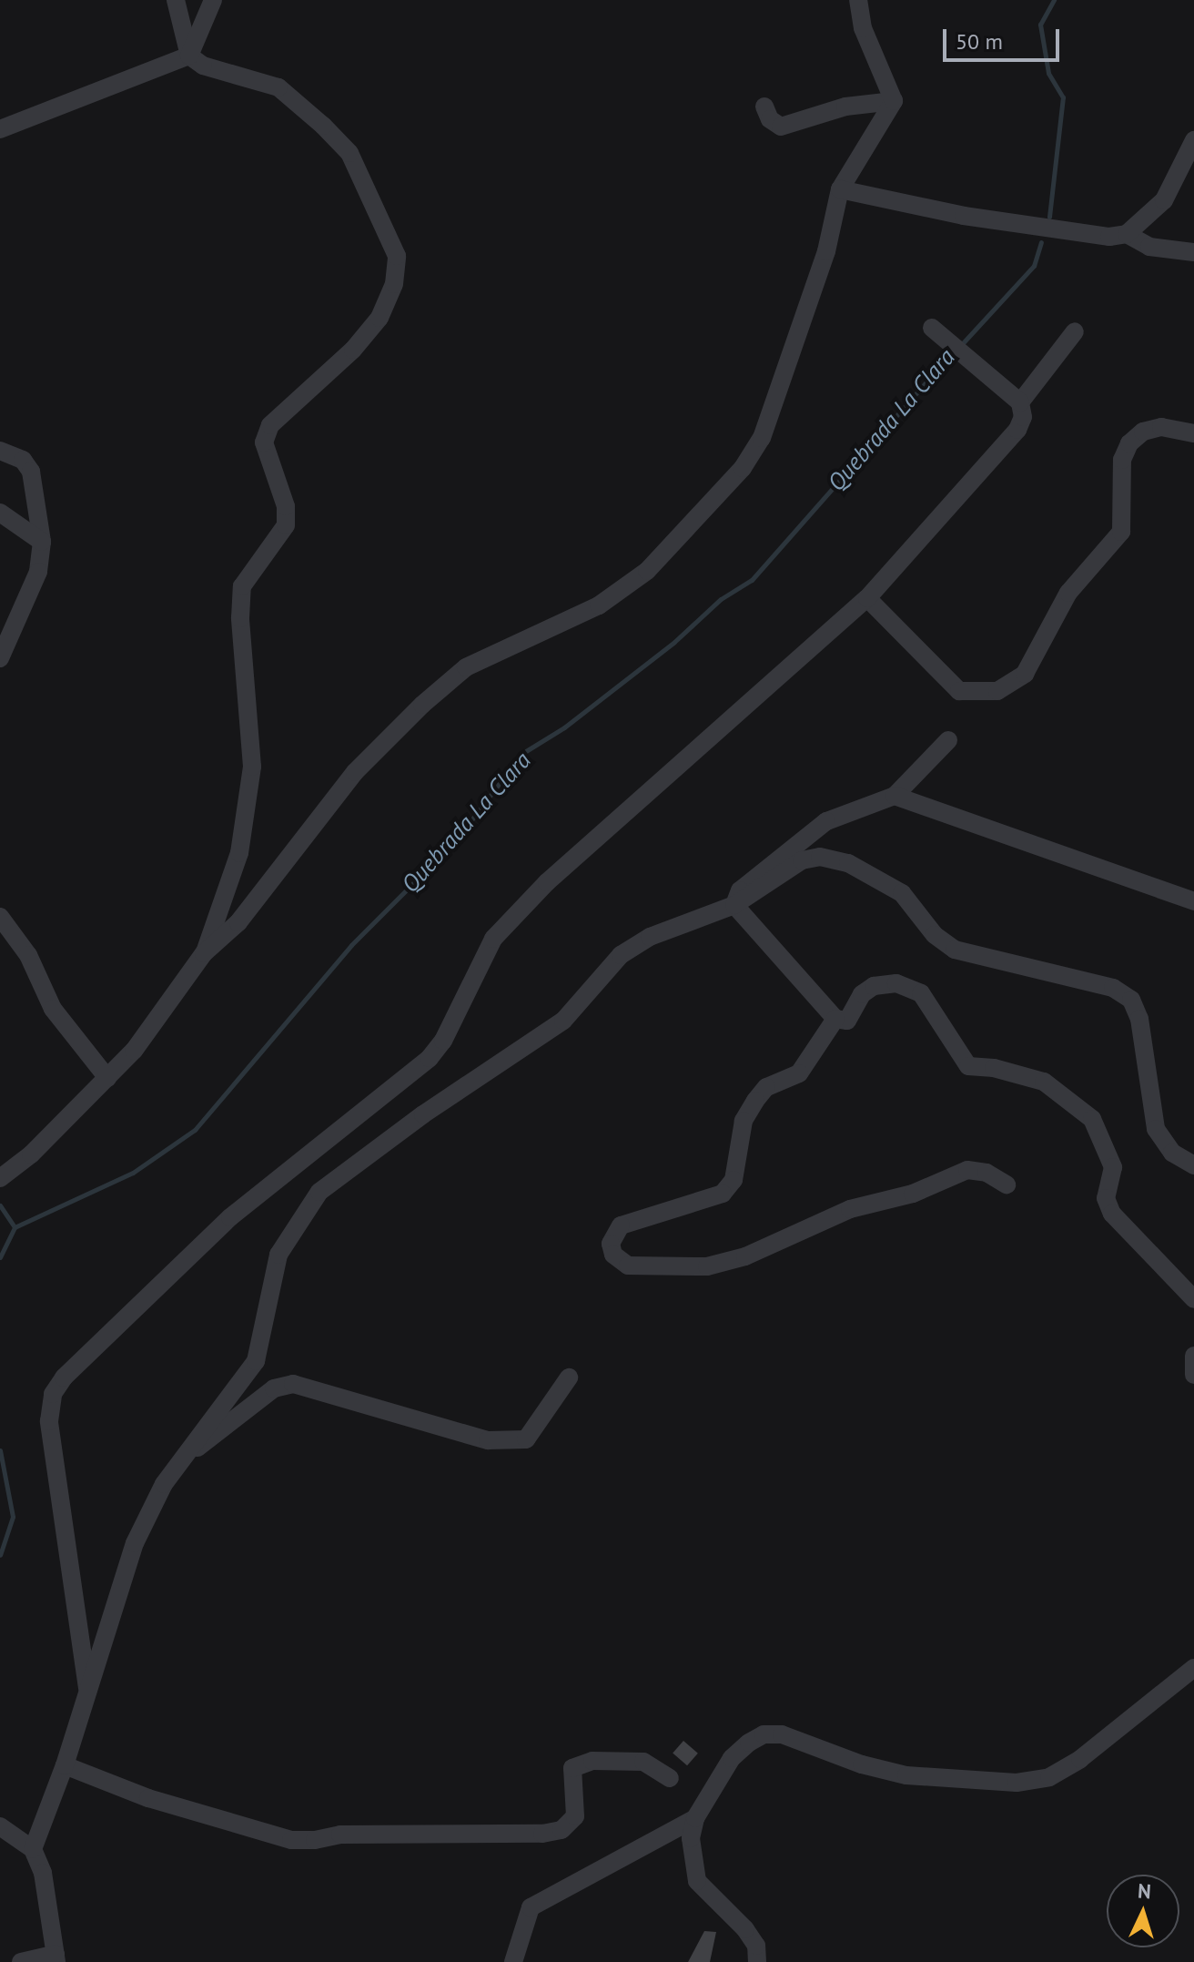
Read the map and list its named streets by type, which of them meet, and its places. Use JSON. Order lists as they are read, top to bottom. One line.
{"water":["Quebrada La Clara"],"scale_bar":"50 m","north":"top"}
